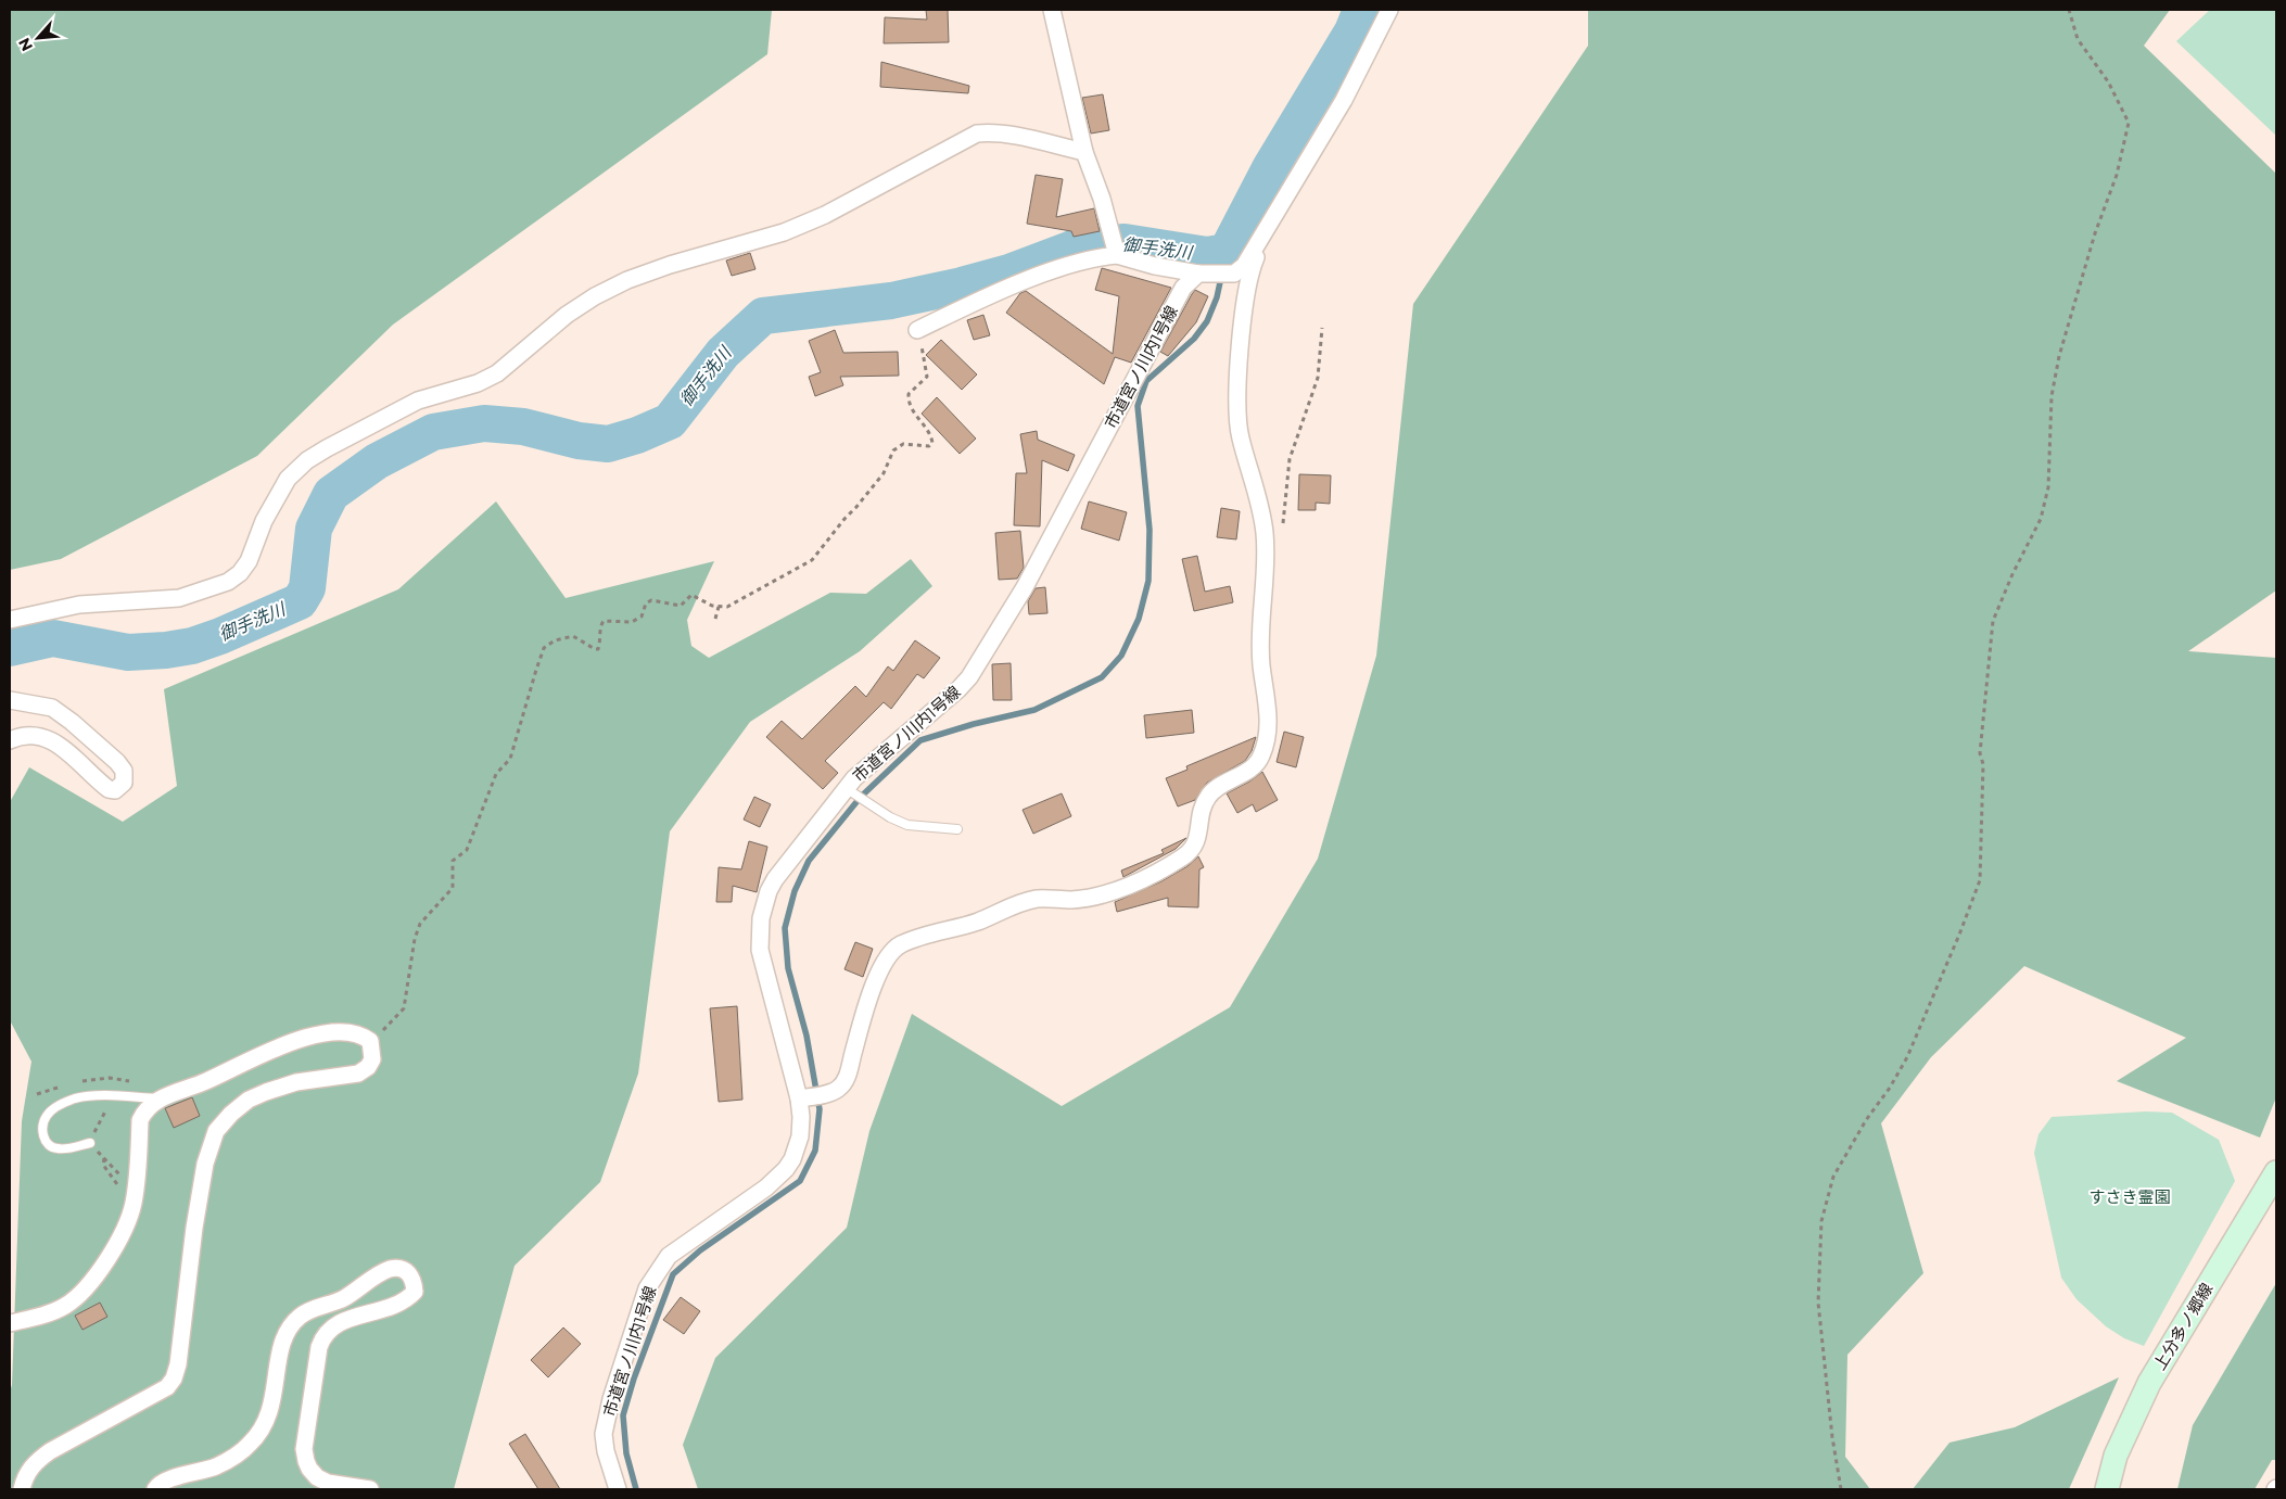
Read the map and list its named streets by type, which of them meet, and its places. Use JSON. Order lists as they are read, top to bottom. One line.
{"streets":{"main road":["上分多ノ郷線"],"street":["市道宮ノ川内1号線"]},"water":["御手洗川"],"parks":["すさき霊園"],"north":"bottom left"}
